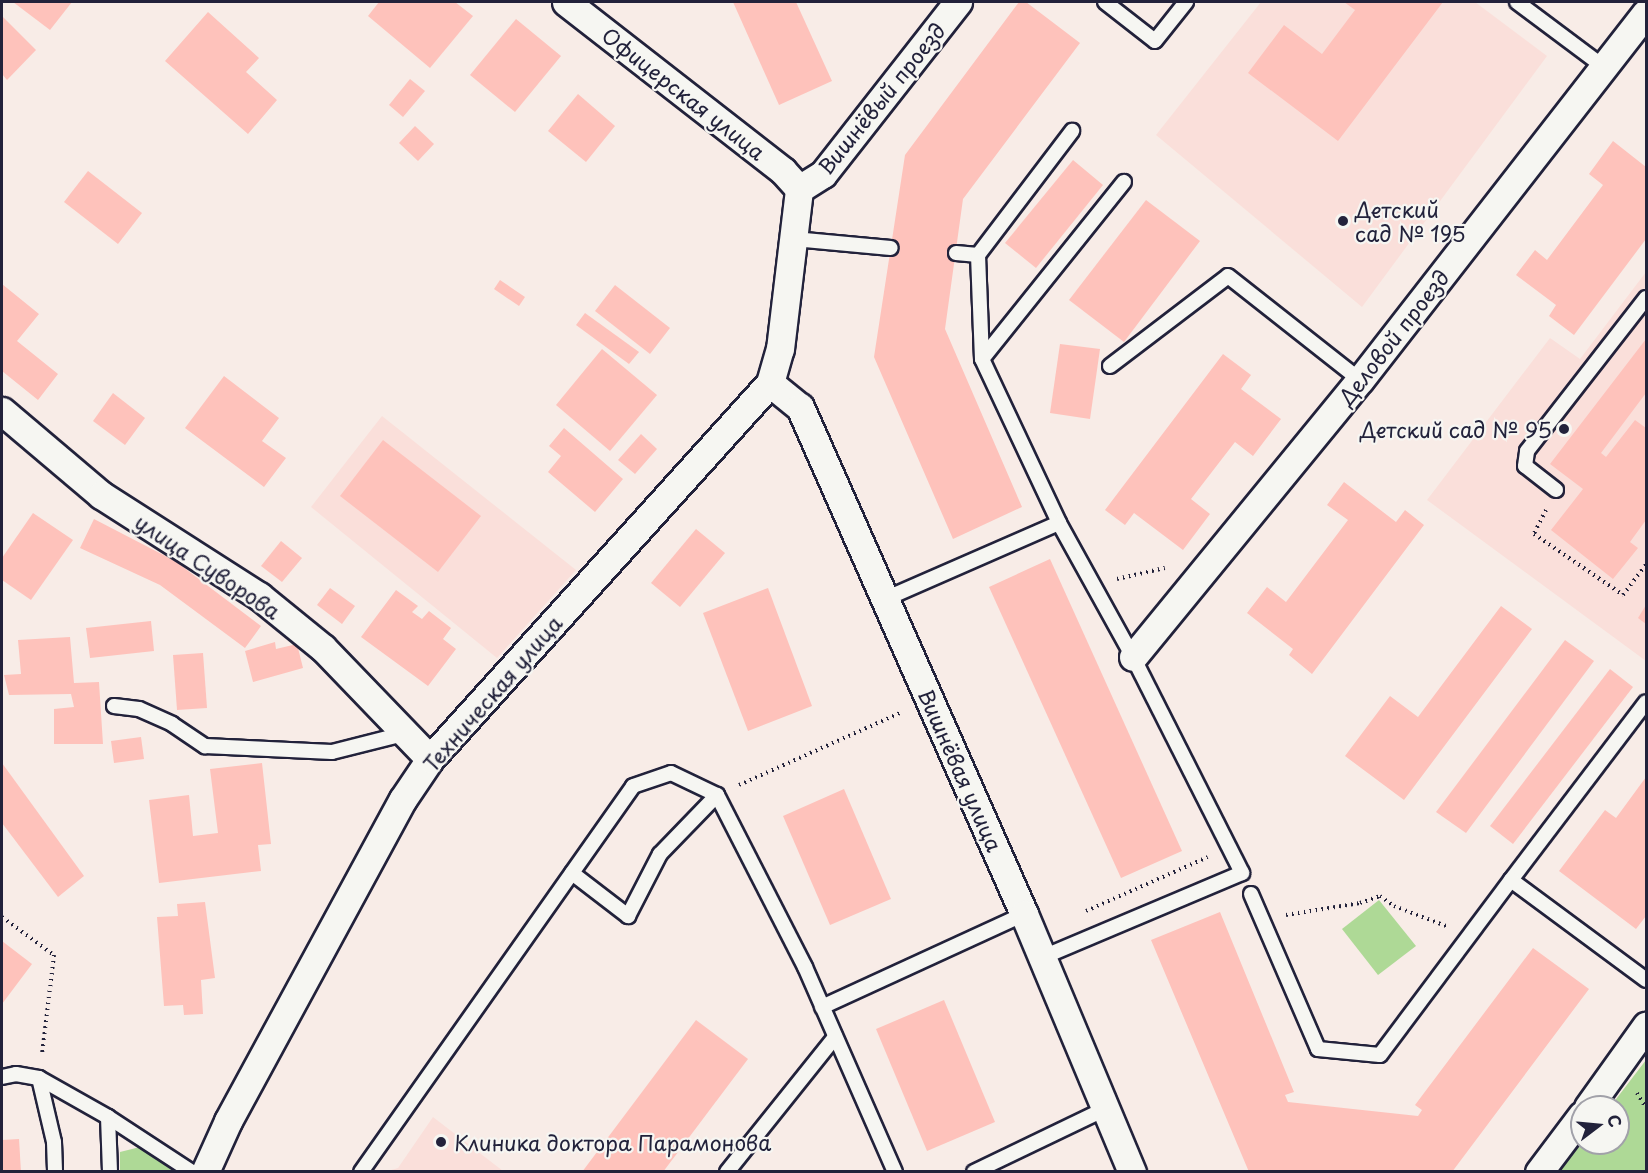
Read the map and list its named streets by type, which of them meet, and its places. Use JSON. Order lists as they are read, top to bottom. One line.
{"streets":{"street":["Офицерская улица","Вишнёвый проезд","Деловой проезд","улица Суворова","Техническая улица","Вишнёвая улица"]},"crossings":[["Офицерская улица","Вишнёвый проезд"],["улица Суворова","Техническая улица"],["Техническая улица","Вишнёвая улица"]],"places":["Детский сад № 195","Детский сад № 95","Клиника доктора Парамонова"],"north":"right"}
